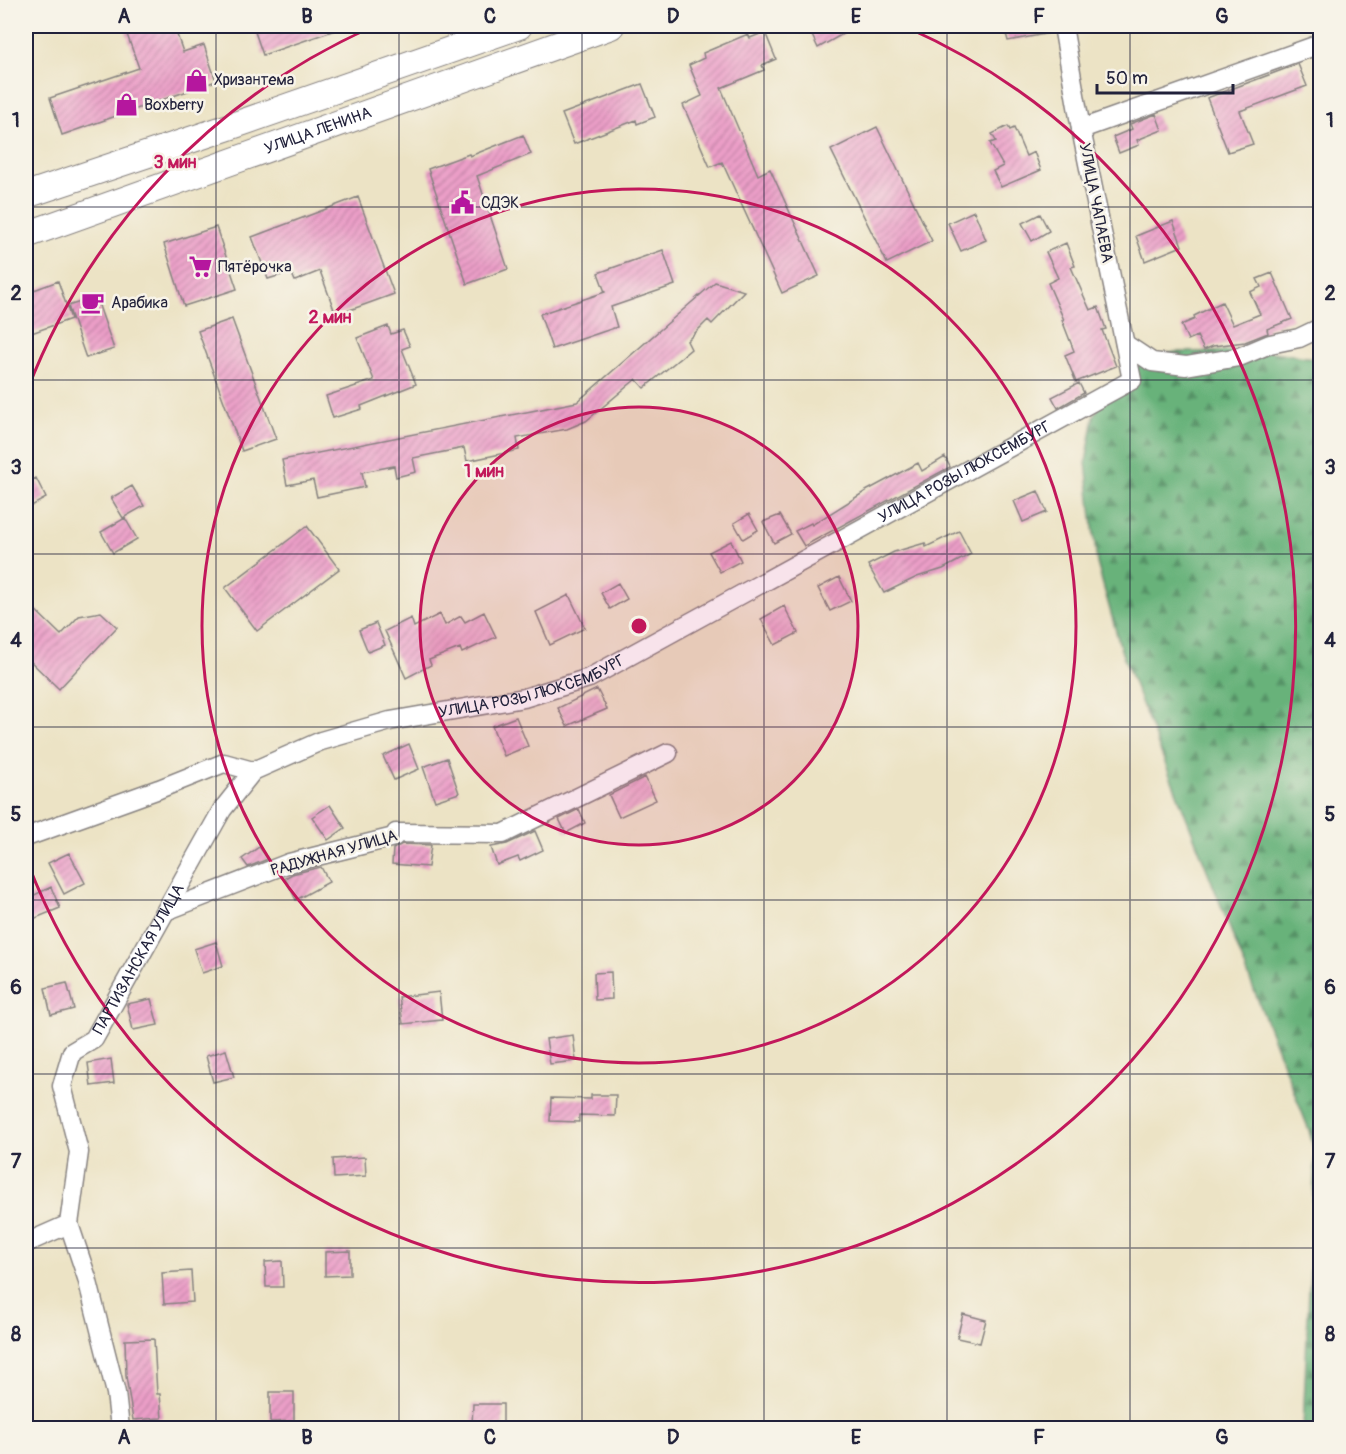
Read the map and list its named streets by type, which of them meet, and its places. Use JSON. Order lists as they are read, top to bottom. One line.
{"streets":{"main road":["УЛИЦА ЛЕНИНА"],"street":["УЛИЦА ЧАПАЕВА","УЛИЦА РОЗЫ ЛЮКСЕМБУРГ","РАДУЖНАЯ УЛИЦА","ПАРТИЗАНСКАЯ УЛИЦА"]},"crossings":[["УЛИЦА ЧАПАЕВА","УЛИЦА РОЗЫ ЛЮКСЕМБУРГ"],["УЛИЦА РОЗЫ ЛЮКСЕМБУРГ","ПАРТИЗАНСКАЯ УЛИЦА"],["РАДУЖНАЯ УЛИЦА","ПАРТИЗАНСКАЯ УЛИЦА"]],"places":{"shop":["Хризантема","Boxberry"],"public building":["СДЭК"],"supermarket":["Пятёрочка"],"cafe":["Арабика"]},"scale_bar":"50 m","grid":{"columns":["A","B","C","D","E","F","G"],"rows":["1","2","3","4","5","6","7","8"]},"rings":["3 мин","2 мин","1 мин"]}
